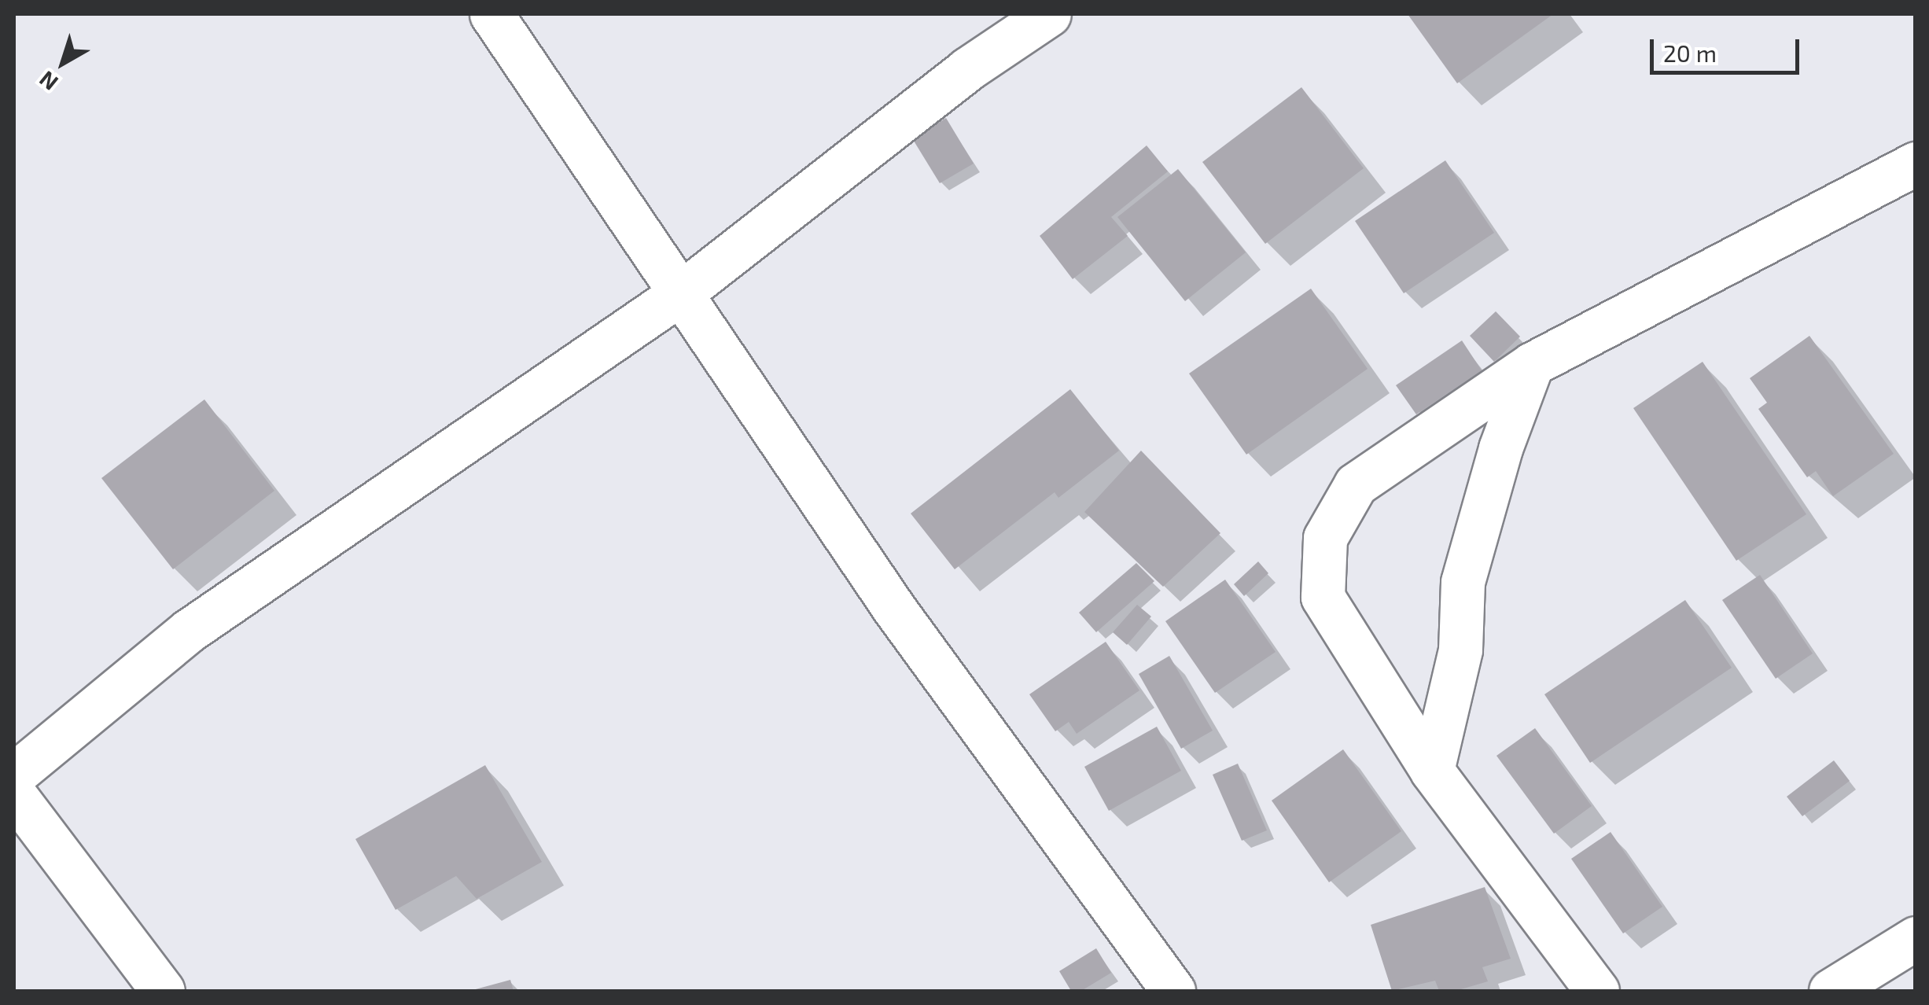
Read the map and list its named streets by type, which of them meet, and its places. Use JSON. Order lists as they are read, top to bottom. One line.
{"scale_bar":"20 m","north":"bottom left"}
